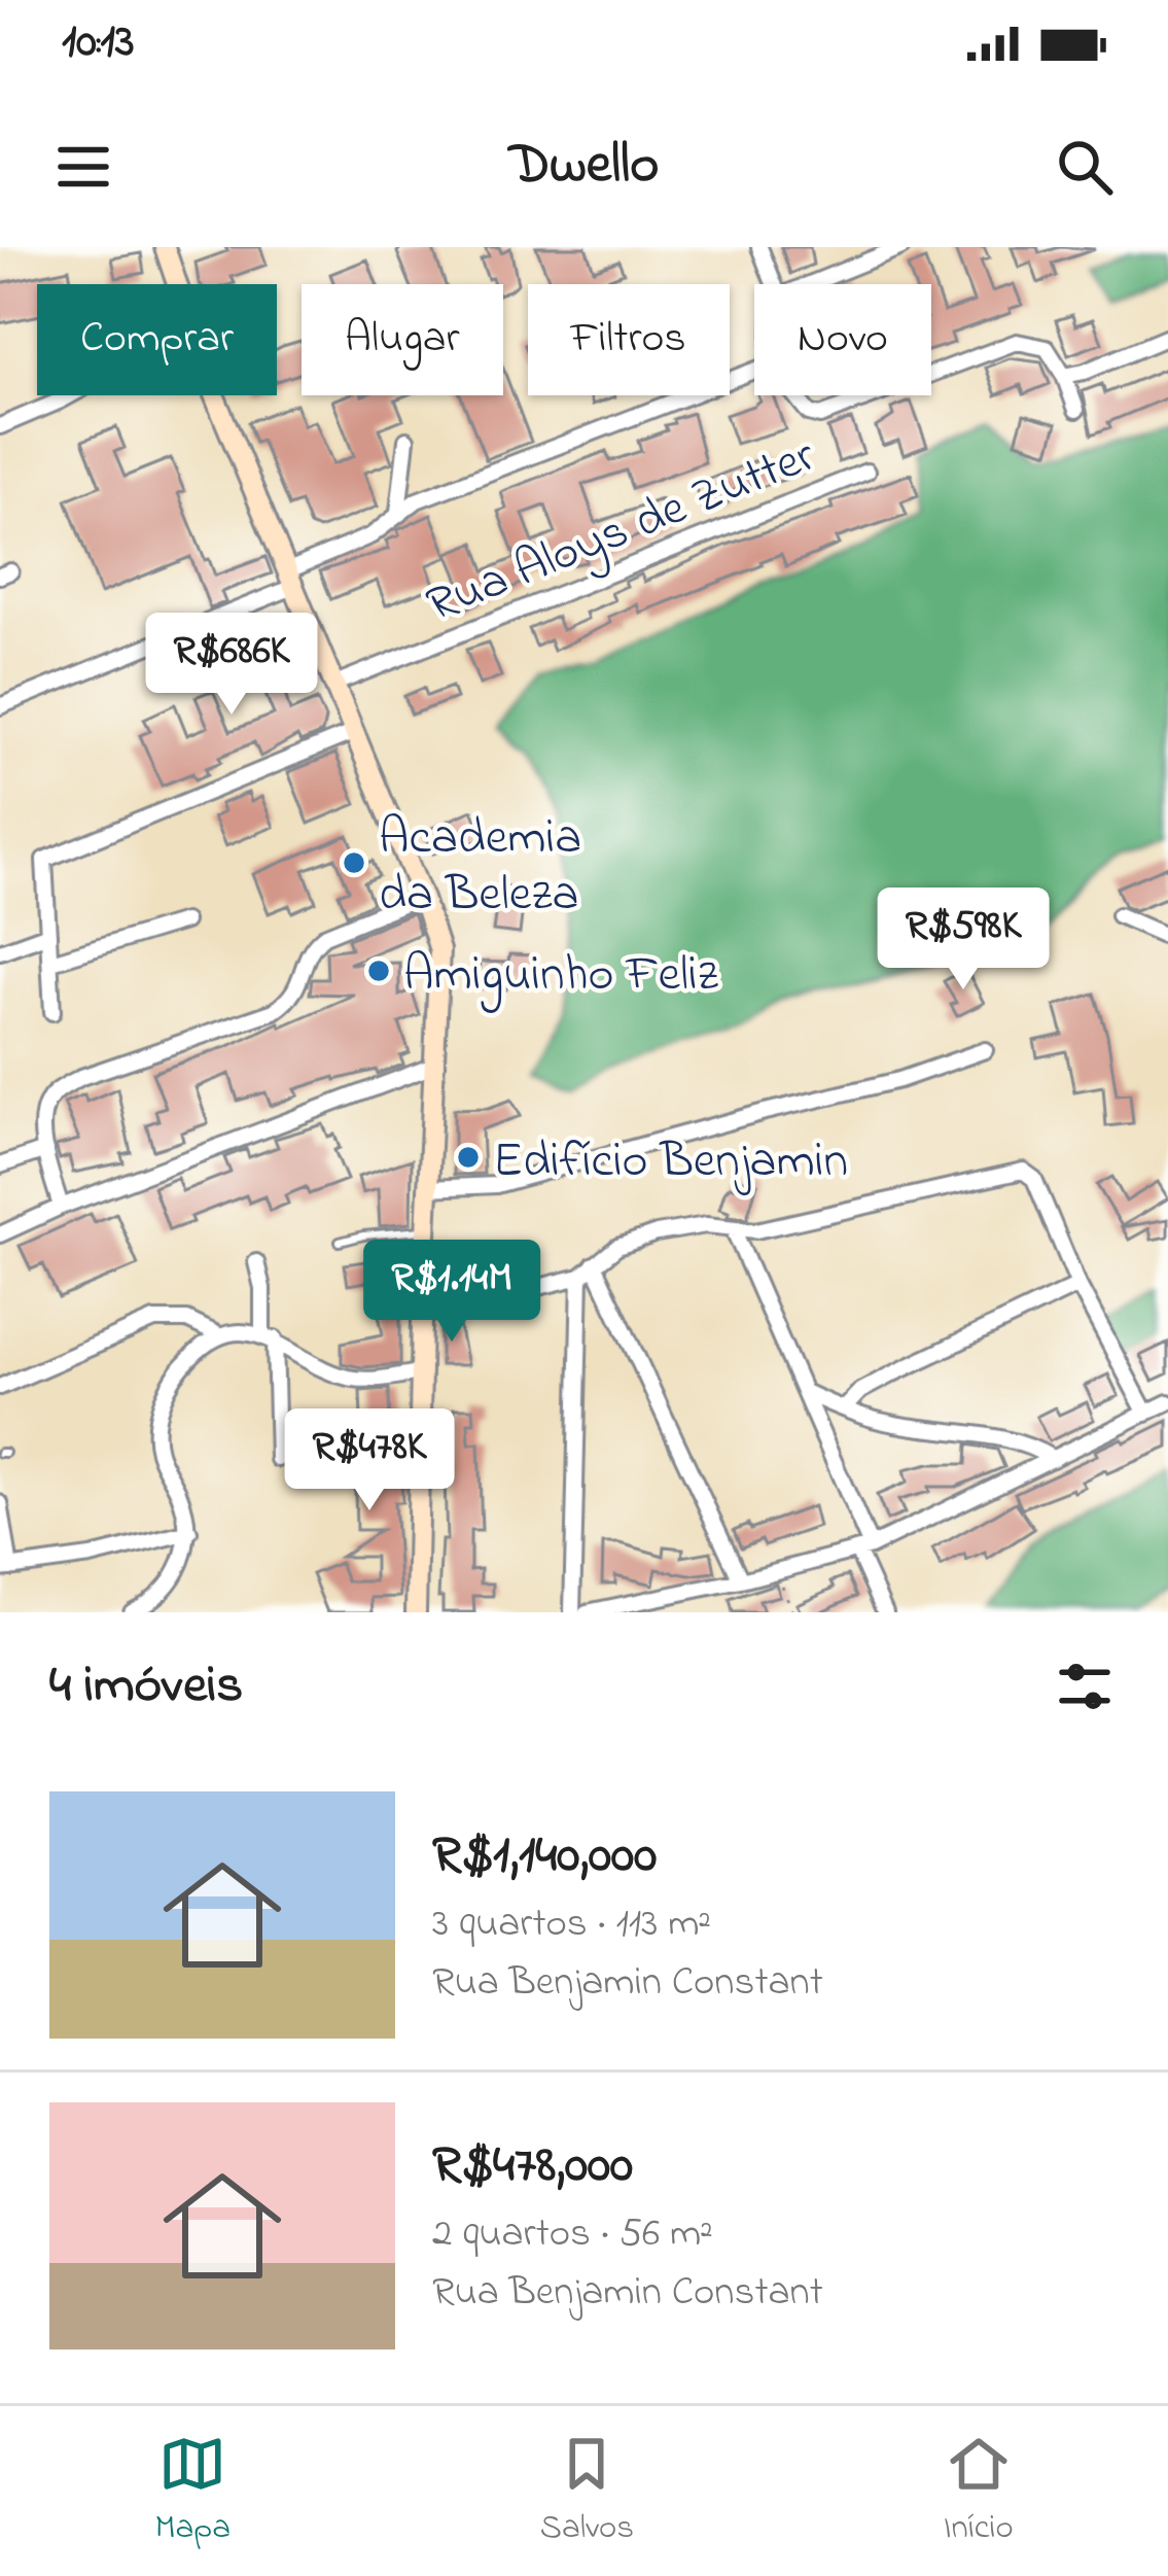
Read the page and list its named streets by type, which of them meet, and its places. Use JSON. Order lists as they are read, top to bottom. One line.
{"streets":{"street":["Rua Aloys de Zutter"]},"places":["Academia da Beleza","Amiguinho Feliz","Edifício Benjamin"],"page":{"status":"10:13","header":"Dwello","chip":["Comprar","Alugar","Filtros","Novo"],"price":["R$686K","R$598K","R$1.14M","R$478K"],"heading":"4 imóveis","list":[{"name":"R$1,140,000","note":"3 quartos · 113 m² · Rua Benjamin Constant"},{"name":"R$478,000","note":"2 quartos · 56 m² · Rua Benjamin Constant"}],"tabs":["Mapa","Salvos","Início"]}}
